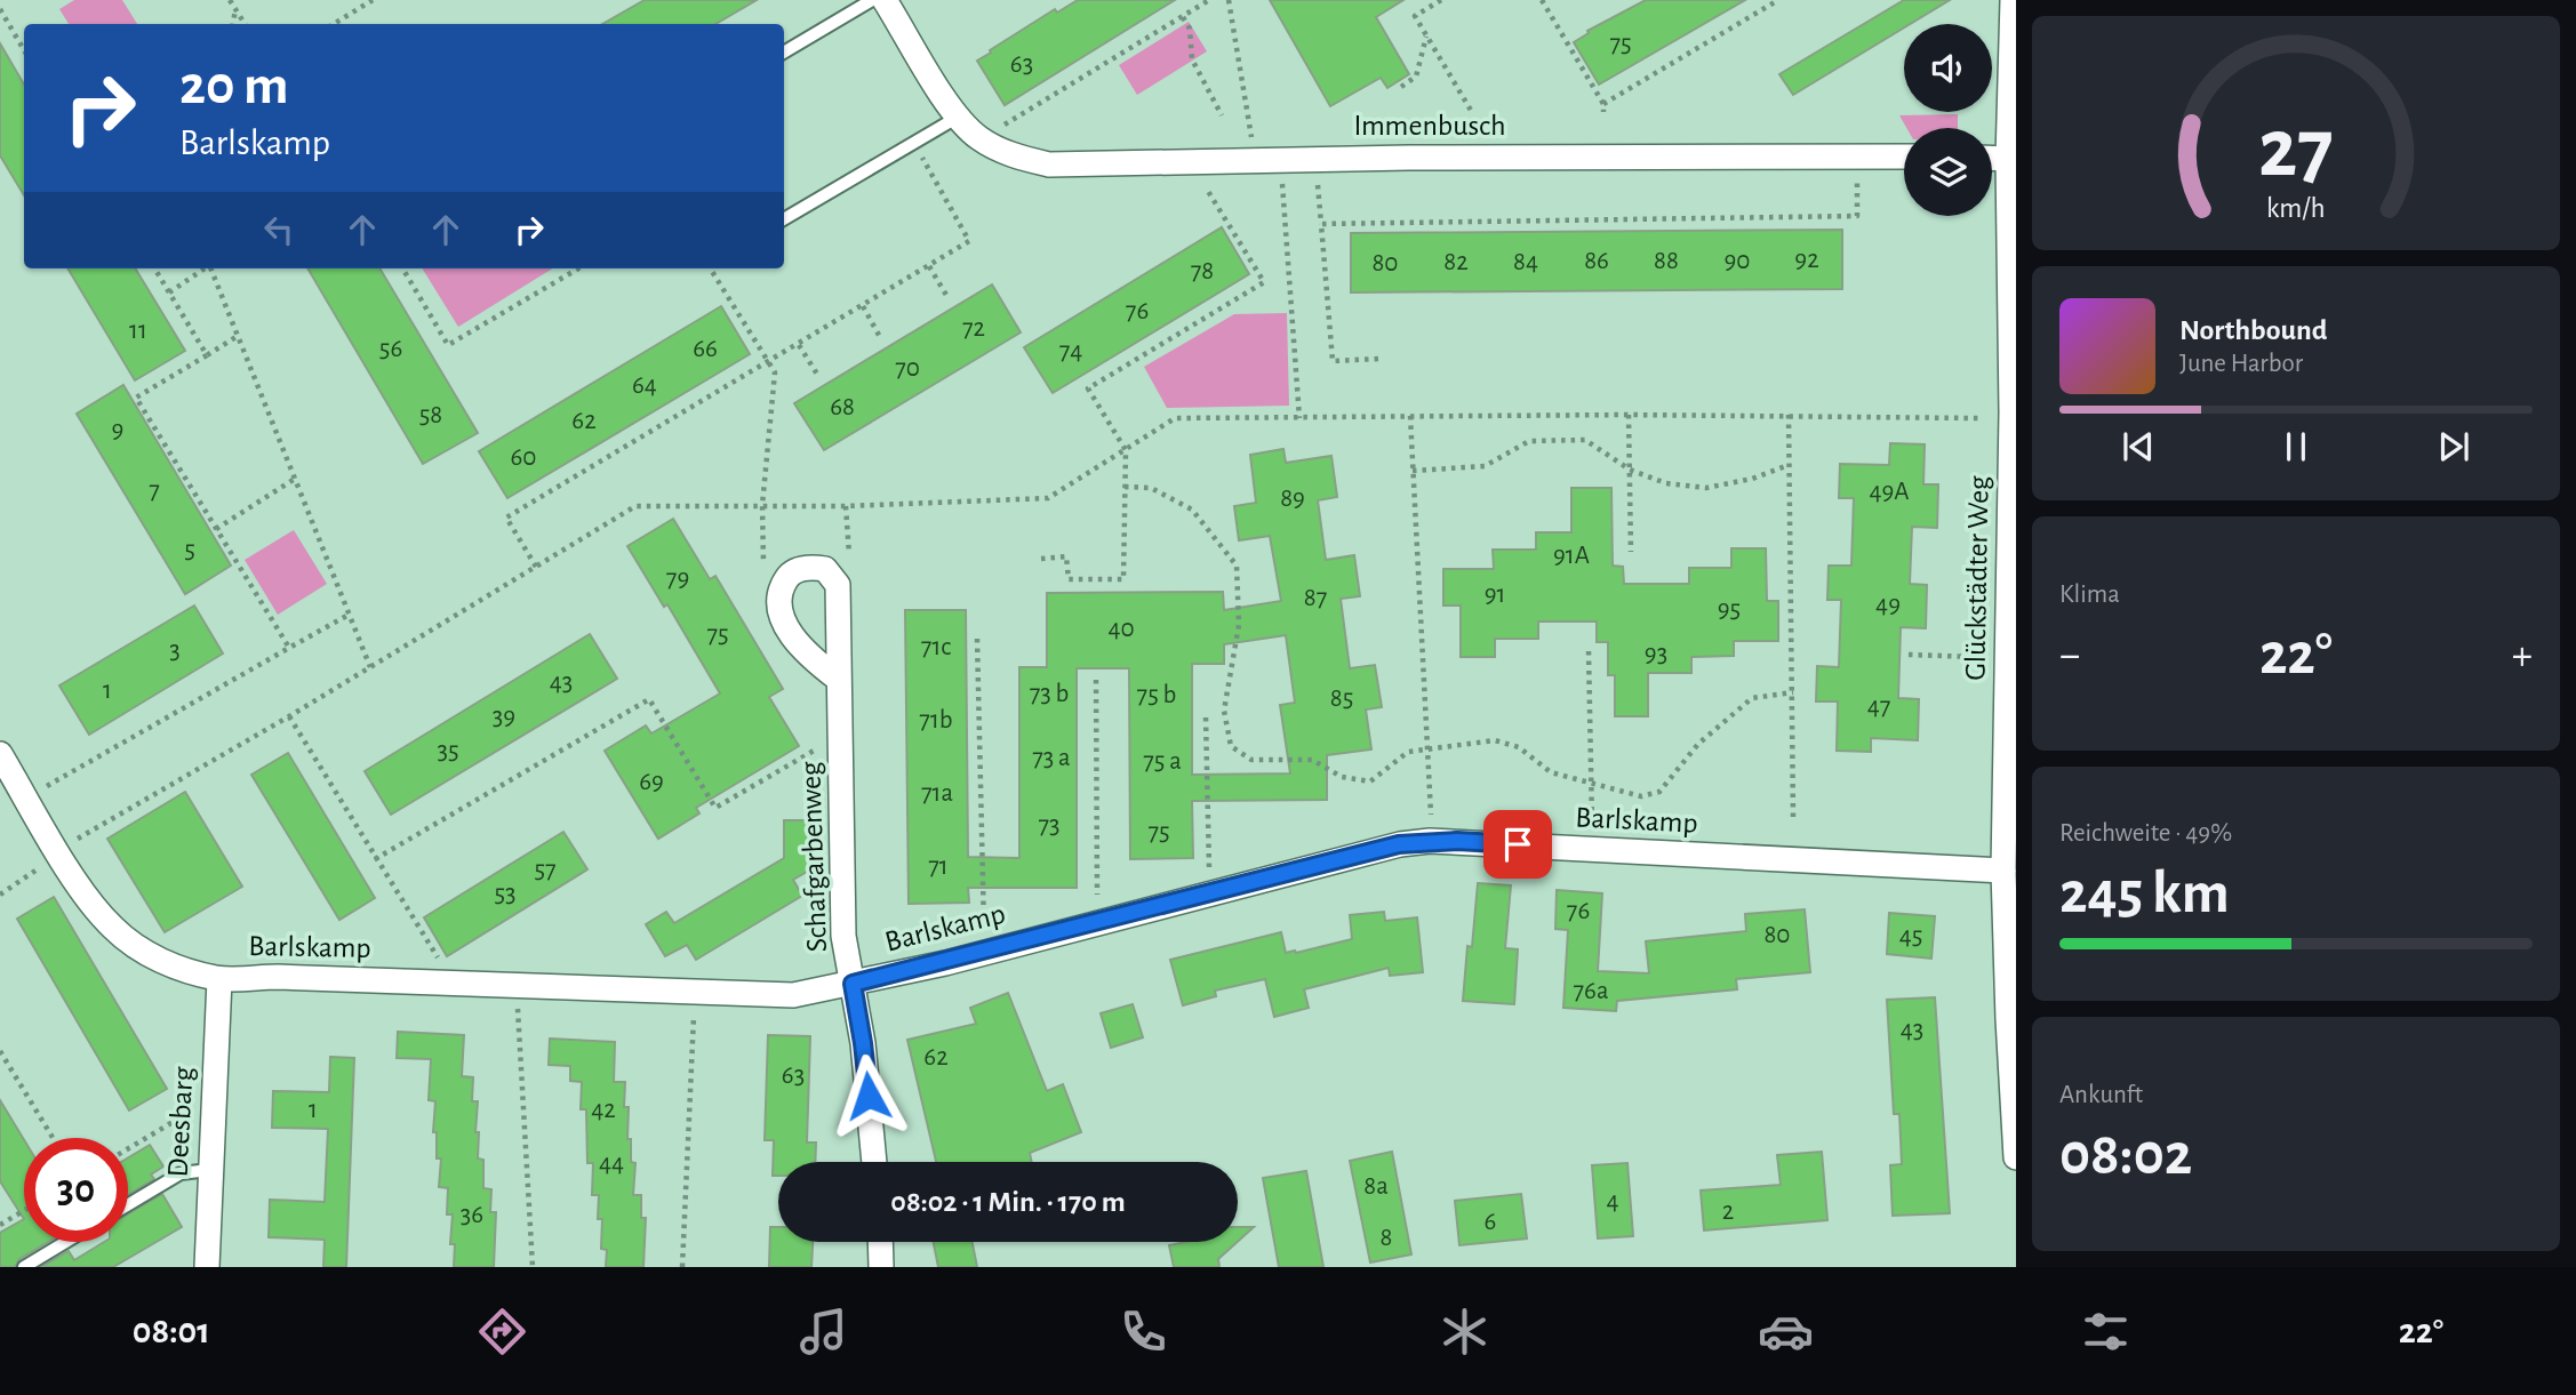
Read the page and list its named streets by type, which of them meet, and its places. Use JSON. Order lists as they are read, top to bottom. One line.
{"streets":{"street":["Immenbusch","Glückstädter Weg","Barlskamp","Schafgarbenweg","Deesbarg"]},"crossings":[["Glückstädter Weg","Barlskamp"],["Barlskamp","Schafgarbenweg"],["Barlskamp","Deesbarg"]],"house_numbers":["75","63","92","86","88","90","82","84","80","78","76","72","11","56","66","74","70","64","68","58","62","9","60","7","49A","89","5","91A","79","91","87","49","95","40","75","71c","3","93","43","1","73 b","75 b","85","47","39","71b","35","73 a","75 a","69","71a","73","75","71","57","53","76","80","45","76a","43","62","63","1","42","44","8a","4","2","36","6","8"],"page":{"turn":["20 m","Barlskamp"],"song":["Northbound","June Harbor"],"tile":["Klima",["Reichweite · 49%","245 km"],["Ankunft","08:02"]],"heat":["−","22°","+"],"limit":"30","trip":"08:02 · 1 Min. · 170 m","tabs":["08:01","22°"],"gauge":["27","km/h"]}}
